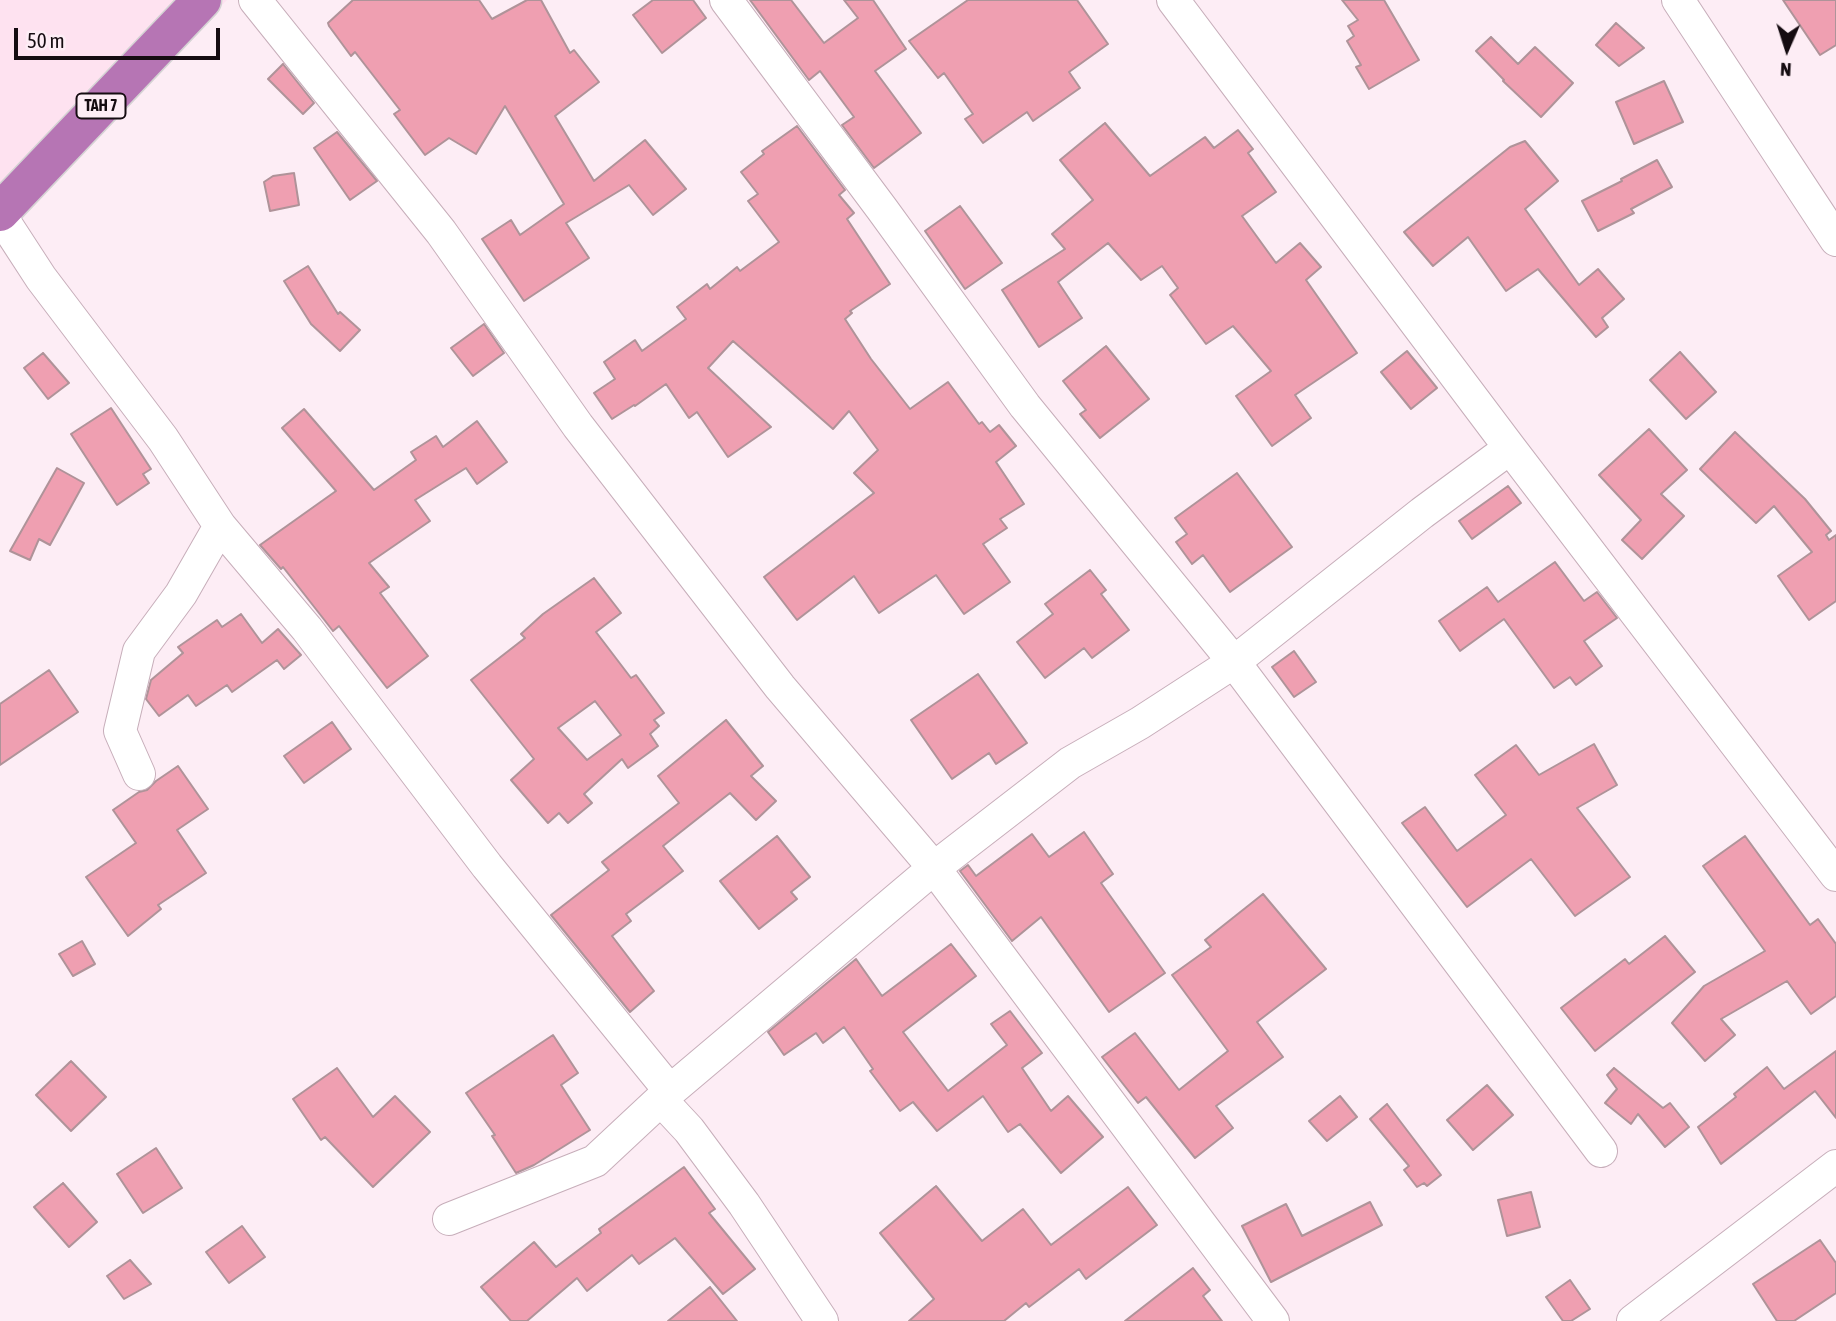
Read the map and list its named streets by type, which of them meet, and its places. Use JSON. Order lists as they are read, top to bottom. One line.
{"streets":{"highway":["TAH 7"]},"scale_bar":"50 m","north":"bottom"}
